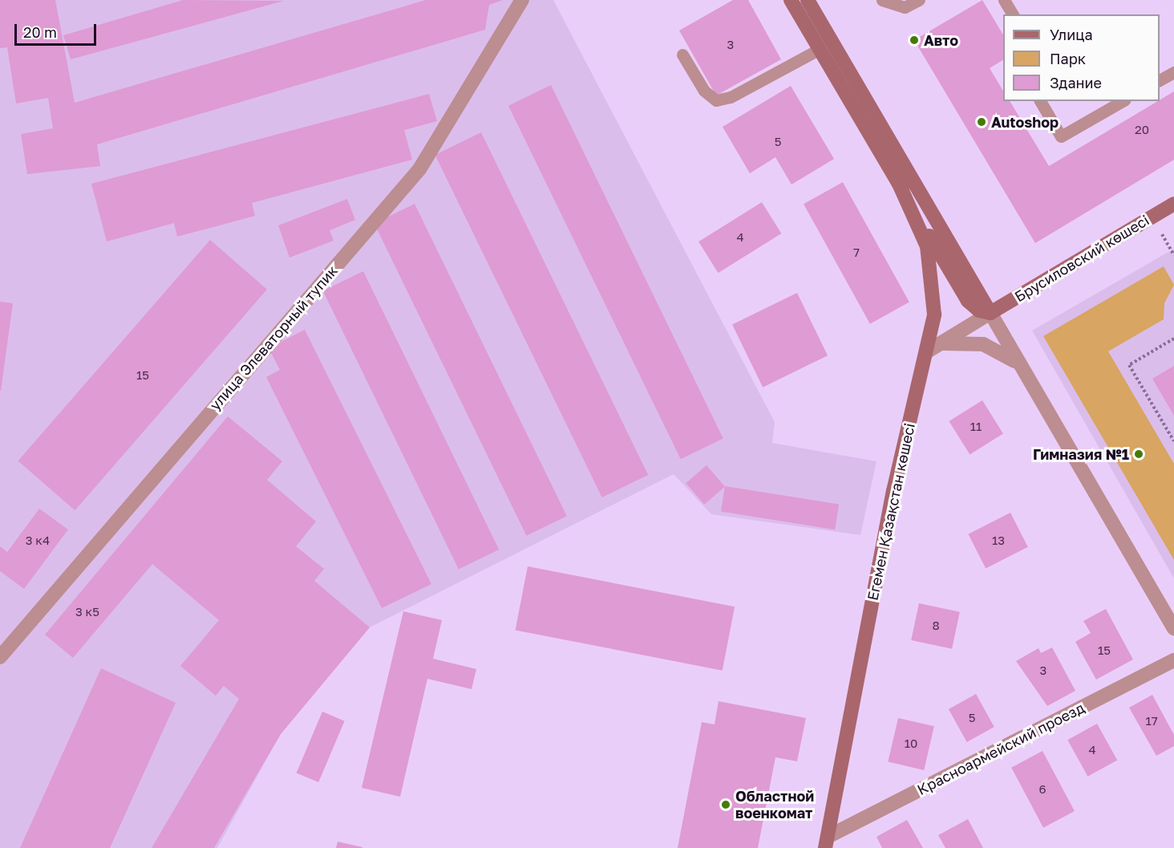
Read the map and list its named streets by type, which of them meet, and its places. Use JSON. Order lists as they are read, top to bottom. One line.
{"streets":{"main road":["Брусиловский көшесі","Егемен Қазақстан көшесі"],"street":["улица Элеваторный тупик","Красноармейский проезд"]},"crossings":[["Брусиловский көшесі","Егемен Қазақстан көшесі"],["Егемен Қазақстан көшесі","Красноармейский проезд"]],"places":["Авто","Autoshop","Гимназия №1","Областной военкомат"],"house_numbers":["3","20","5","4","7","15","11","3 к4","13","3 к5","8","15","3","5","17","10","4","6"],"legend":["Улица","Парк","Здание"],"scale_bar":"20 m"}
